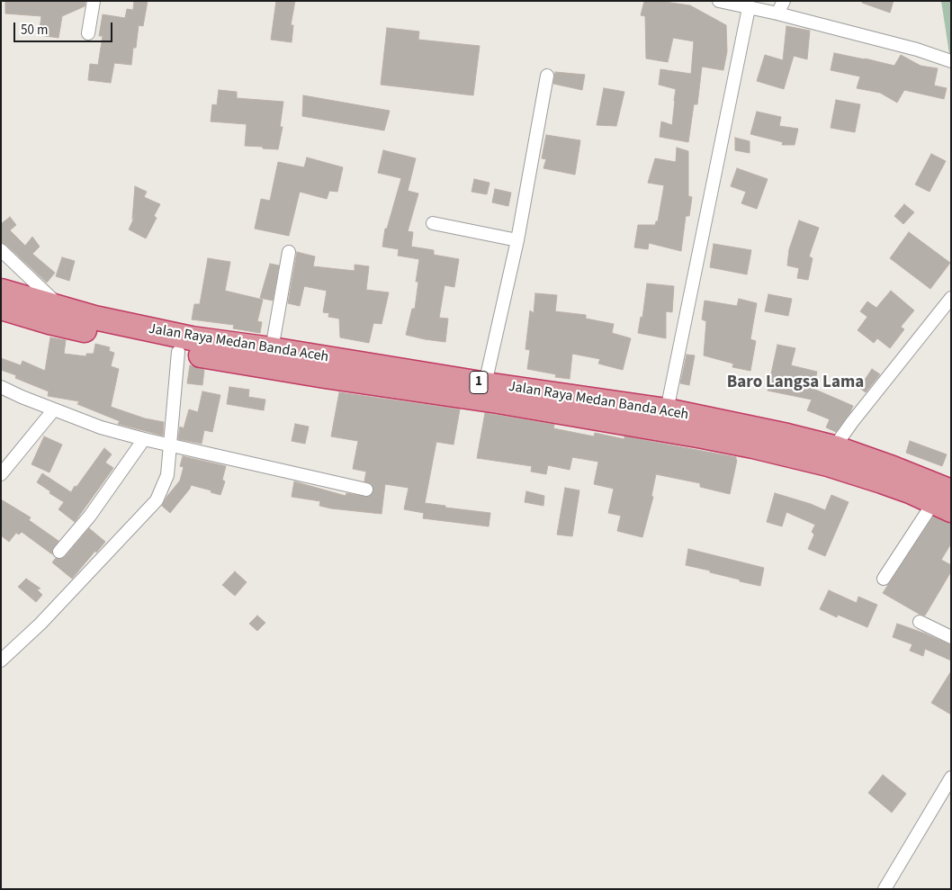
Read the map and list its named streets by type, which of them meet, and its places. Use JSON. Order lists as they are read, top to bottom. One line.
{"streets":{"highway":["Jalan Raya Medan Banda Aceh","1"]},"districts":["Baro Langsa Lama"],"scale_bar":"50 m"}
